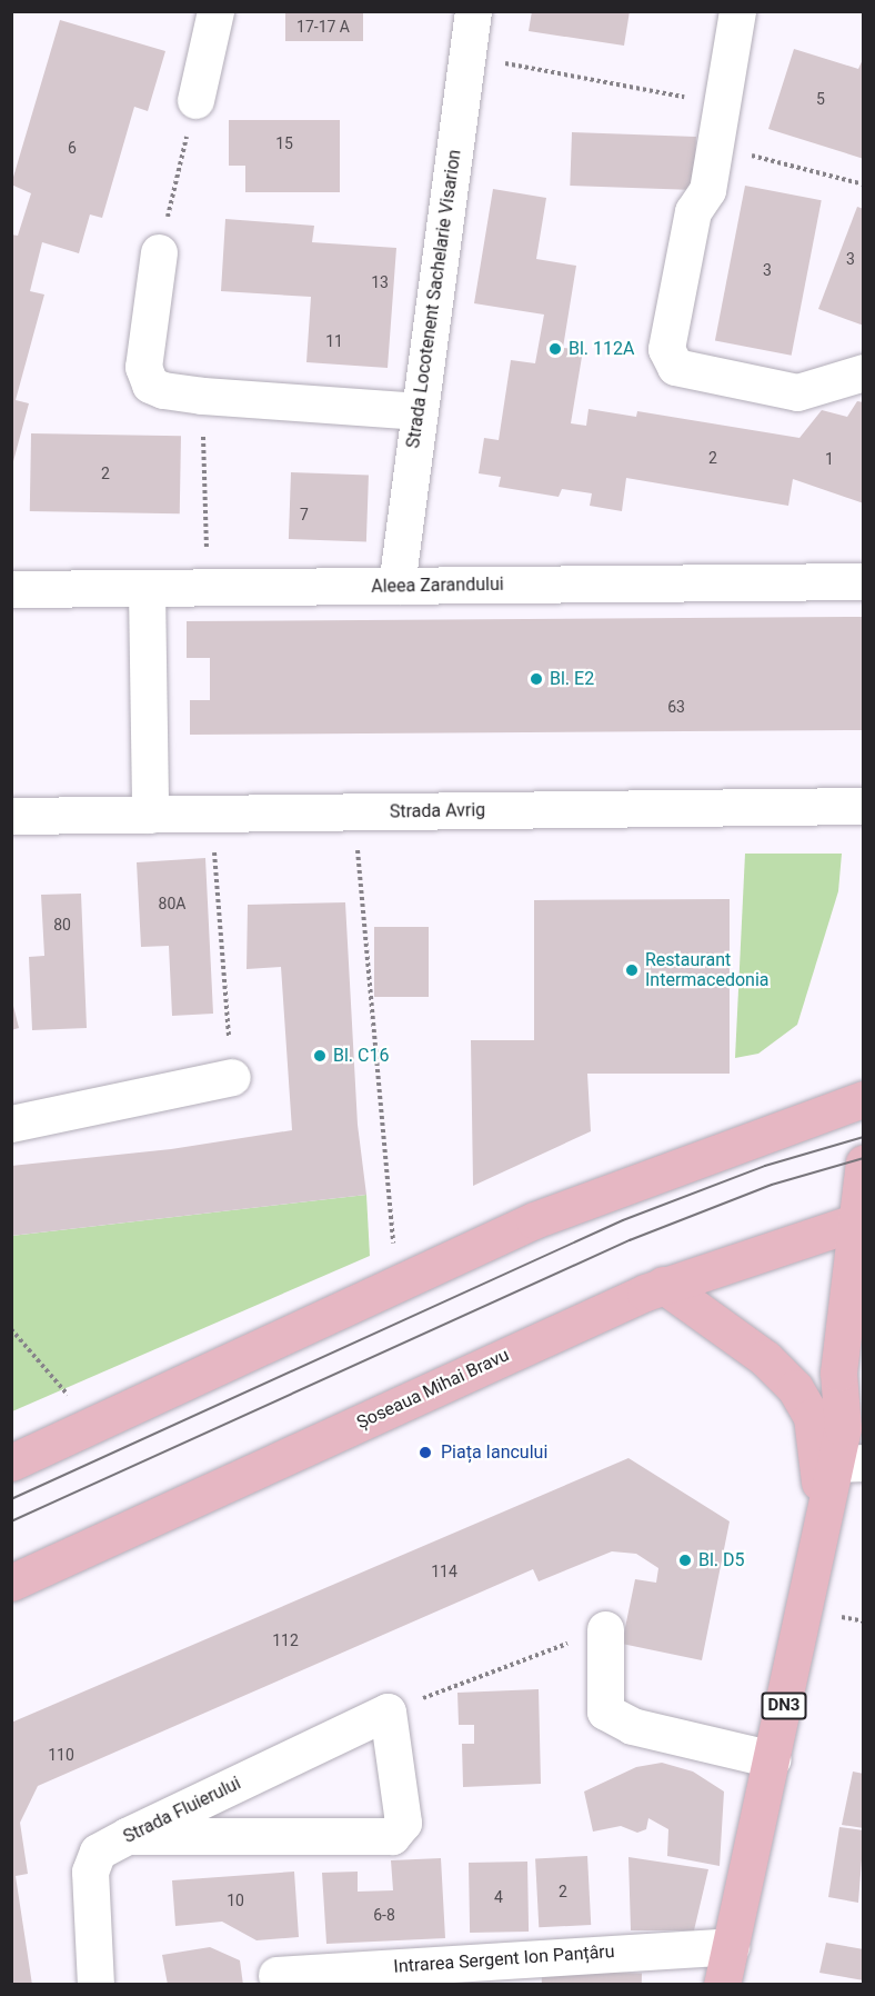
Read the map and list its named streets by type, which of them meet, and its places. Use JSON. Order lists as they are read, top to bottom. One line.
{"streets":{"main road":["Șoseaua Mihai Bravu","DN3"],"street":["Strada Locotenent Sachelarie Visarion","Aleea Zarandului","Strada Avrig","Strada Fluierului","Intrarea Sergent Ion Panțâru"]},"crossings":[["Strada Locotenent Sachelarie Visarion","Aleea Zarandului"],["Șoseaua Mihai Bravu","DN3"],["DN3","Intrarea Sergent Ion Panțâru"]],"places":["Bl. 112A","Bl. E2","Restaurant Intermacedonia","Bl. C16","Piața Iancului","Bl. D5"],"house_numbers":["17-17 A","5","15","6","3","3","13","11","2","1","2","7","63","80A","80","114","112","110","2","4","10","6-8"]}
